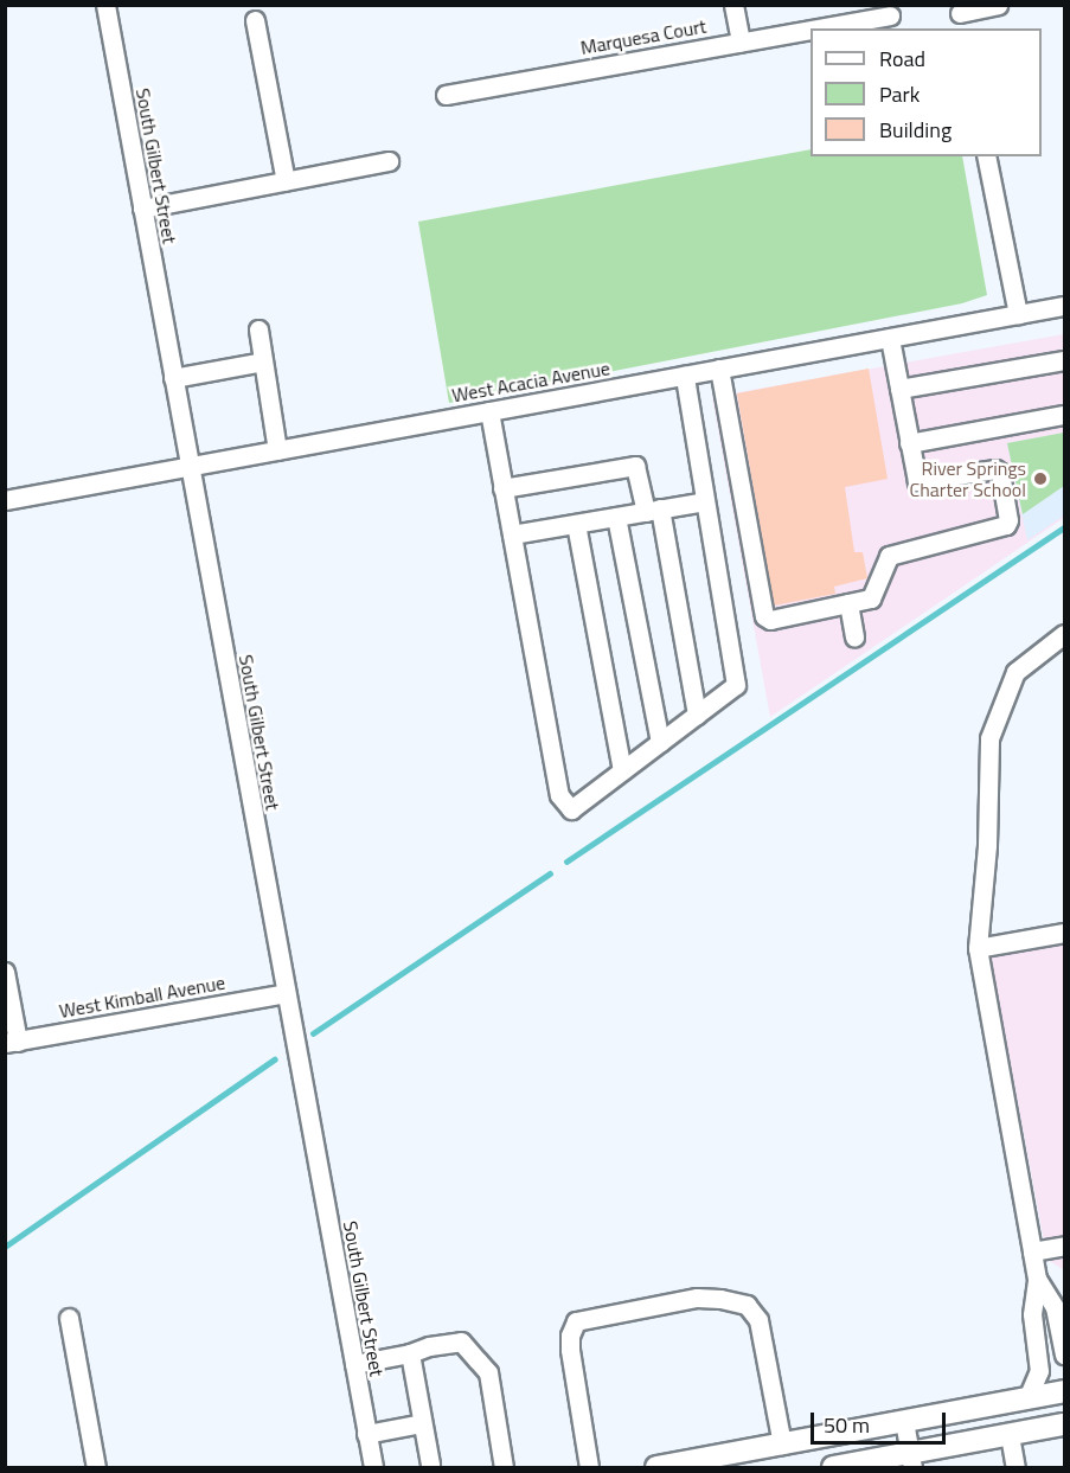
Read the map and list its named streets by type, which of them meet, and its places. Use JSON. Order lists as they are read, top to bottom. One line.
{"streets":{"street":["Marquesa Court","South Gilbert Street","West Acacia Avenue","West Kimball Avenue"]},"crossings":[["South Gilbert Street","West Acacia Avenue"],["South Gilbert Street","West Kimball Avenue"]],"places":["River Springs Charter School"],"legend":["Road","Park","Building"],"scale_bar":"50 m"}
